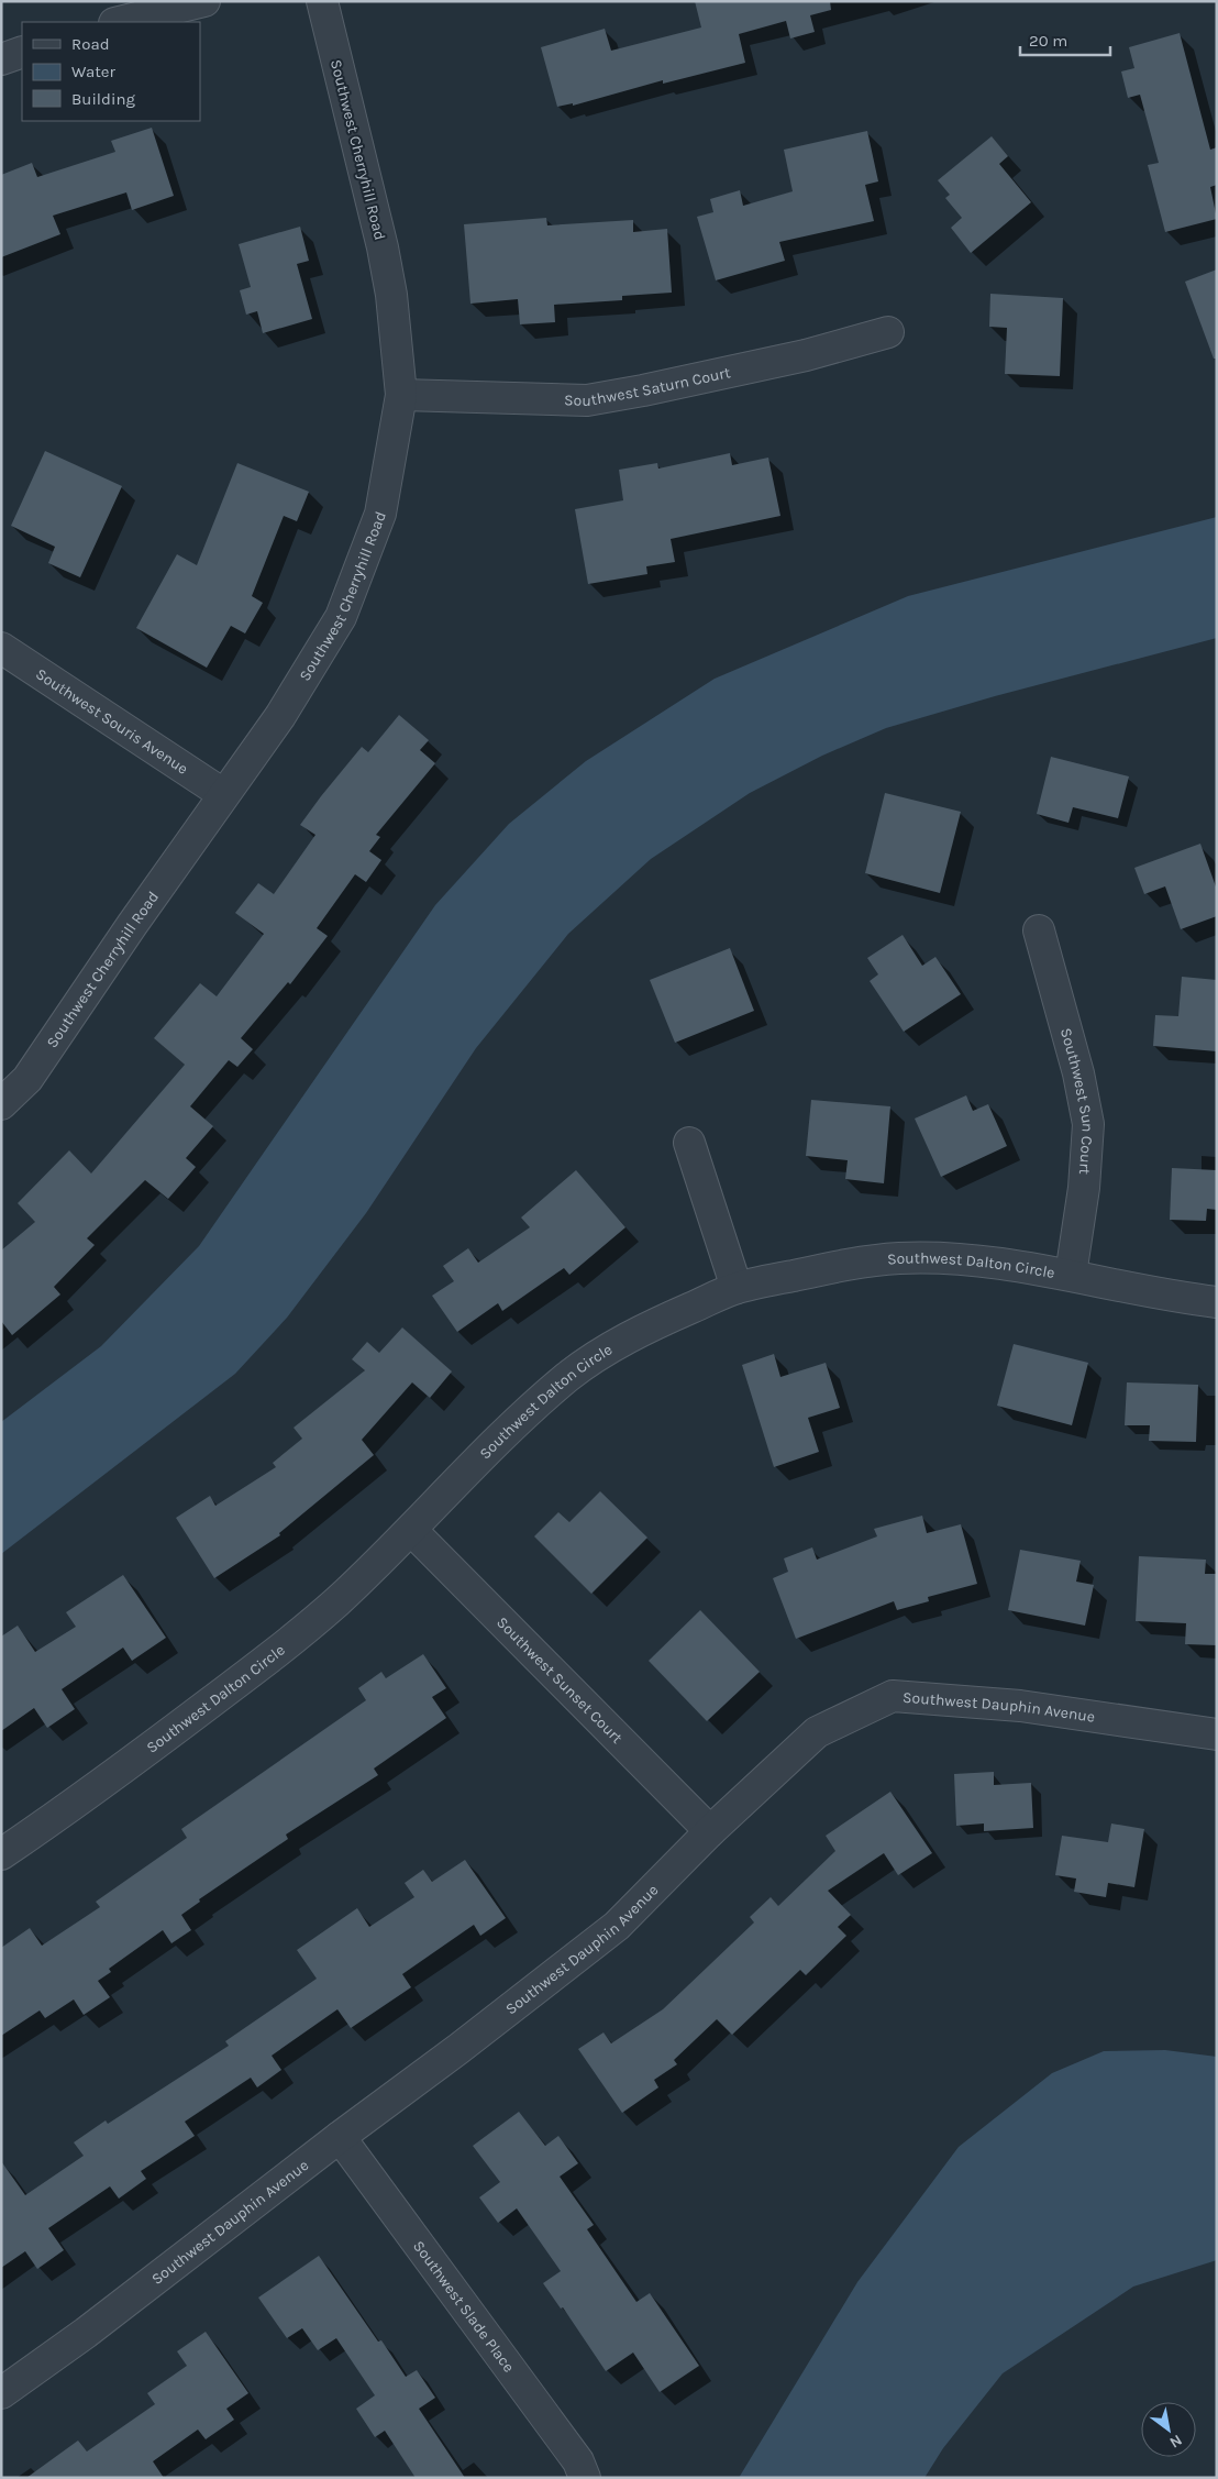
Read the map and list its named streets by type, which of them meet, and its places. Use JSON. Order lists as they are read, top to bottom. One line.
{"streets":{"street":["Southwest Cherryhill Road","Southwest Saturn Court","Southwest Souris Avenue","Southwest Sun Court","Southwest Dalton Circle","Southwest Sunset Court","Southwest Dauphin Avenue","Southwest Slade Place"]},"crossings":[["Southwest Cherryhill Road","Southwest Saturn Court"],["Southwest Cherryhill Road","Southwest Souris Avenue"],["Southwest Sun Court","Southwest Dalton Circle"],["Southwest Dalton Circle","Southwest Sunset Court"],["Southwest Sunset Court","Southwest Dauphin Avenue"],["Southwest Dauphin Avenue","Southwest Slade Place"]],"legend":["Road","Water","Building"],"scale_bar":"20 m","north":"bottom right"}
